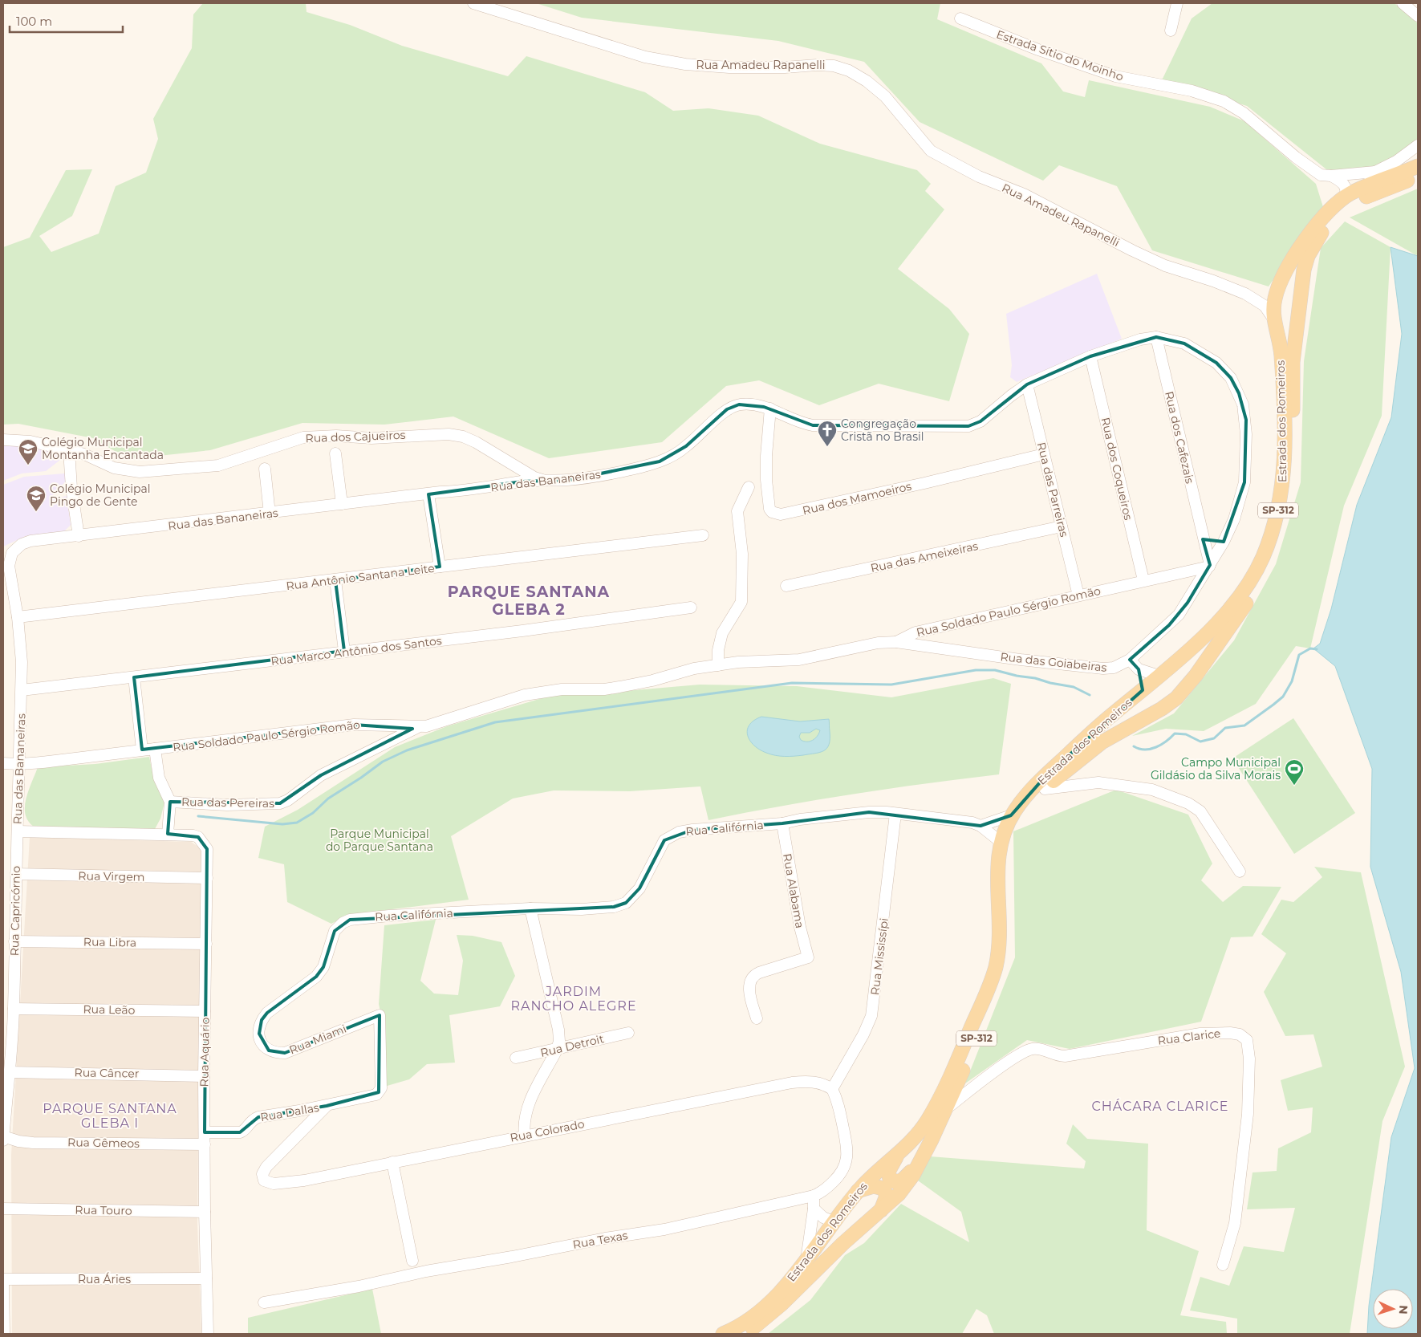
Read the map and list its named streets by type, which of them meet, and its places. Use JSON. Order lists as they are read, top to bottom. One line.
{"streets":{"main road":["Estrada dos Romeiros","SP-312"],"street":["Estrada Sítio do Moinho","Rua Amadeu Rapanelli","Rua dos Cajueiros","Rua dos Cafezais","Rua dos Coqueiros","Rua das Bananeiras","Rua das Parreiras","Rua dos Mamoeiros","Rua das Ameixeiras","Rua Antônio Santana Leite","Rua Soldado Paulo Sérgio Romão","Rua Marco Antônio dos Santos","Rua das Goiabeiras","Rua das Pereiras","Rua Califórnia","Rua Virgem","Rua Alabama","Rua Capricórnio","Rua Libra","Rua Mississípi","Rua Leão","Rua Clarice","Rua Miami","Rua Detroit","Rua Aquário","Rua Câncer","Rua Dallas","Rua Colorado","Rua Gêmeos","Rua Touro","Rua Texas","Rua Áries"]},"crossings":[["Estrada dos Romeiros","Rua Califórnia"],["Estrada dos Romeiros","Rua Clarice"],["Rua dos Cajueiros","Rua das Bananeiras"],["Rua dos Cafezais","Rua das Bananeiras"],["Rua dos Cafezais","Rua Soldado Paulo Sérgio Romão"],["Rua dos Cafezais","Rua das Goiabeiras"],["Rua dos Coqueiros","Rua das Bananeiras"],["Rua dos Coqueiros","Rua Soldado Paulo Sérgio Romão"],["Rua das Bananeiras","Rua das Parreiras"],["Rua das Bananeiras","Rua dos Mamoeiros"],["Rua das Bananeiras","Rua Antônio Santana Leite"],["Rua das Bananeiras","Rua Soldado Paulo Sérgio Romão"],["Rua das Bananeiras","Rua Marco Antônio dos Santos"],["Rua das Bananeiras","Rua das Goiabeiras"],["Rua das Bananeiras","Rua Capricórnio"],["Rua das Parreiras","Rua dos Mamoeiros"],["Rua das Parreiras","Rua das Ameixeiras"],["Rua das Parreiras","Rua Soldado Paulo Sérgio Romão"],["Rua Soldado Paulo Sérgio Romão","Rua das Goiabeiras"],["Rua Soldado Paulo Sérgio Romão","Rua das Pereiras"],["Rua Califórnia","Rua Alabama"],["Rua Califórnia","Rua Mississípi"],["Rua Califórnia","Rua Miami"],["Rua Virgem","Rua Capricórnio"],["Rua Virgem","Rua Aquário"],["Rua Capricórnio","Rua Libra"],["Rua Capricórnio","Rua Leão"],["Rua Capricórnio","Rua Câncer"],["Rua Capricórnio","Rua Gêmeos"],["Rua Libra","Rua Aquário"],["Rua Mississípi","Rua Colorado"],["Rua Mississípi","Rua Texas"],["Rua Leão","Rua Aquário"],["Rua Miami","Rua Dallas"],["Rua Aquário","Rua Câncer"],["Rua Aquário","Rua Dallas"],["Rua Aquário","Rua Gêmeos"],["Rua Aquário","Rua Touro"],["Rua Aquário","Rua Áries"],["Rua Dallas","Rua Colorado"],["Rua Colorado","Rua Texas"]],"districts":["PARQUE SANTANA GLEBA 2","JARDIM RANCHO ALEGRE","CHÁCARA CLARICE","PARQUE SANTANA GLEBA I"],"parks":["Parque Municipal do Parque Santana"],"places":{"church":["Congregação Cristã no Brasil"],"school or university":["Colégio Municipal Montanha Encantada","Colégio Municipal Pingo de Gente"],"sports":["Campo Municipal Gildásio da Silva Morais"]},"scale_bar":"100 m","north":"right"}
